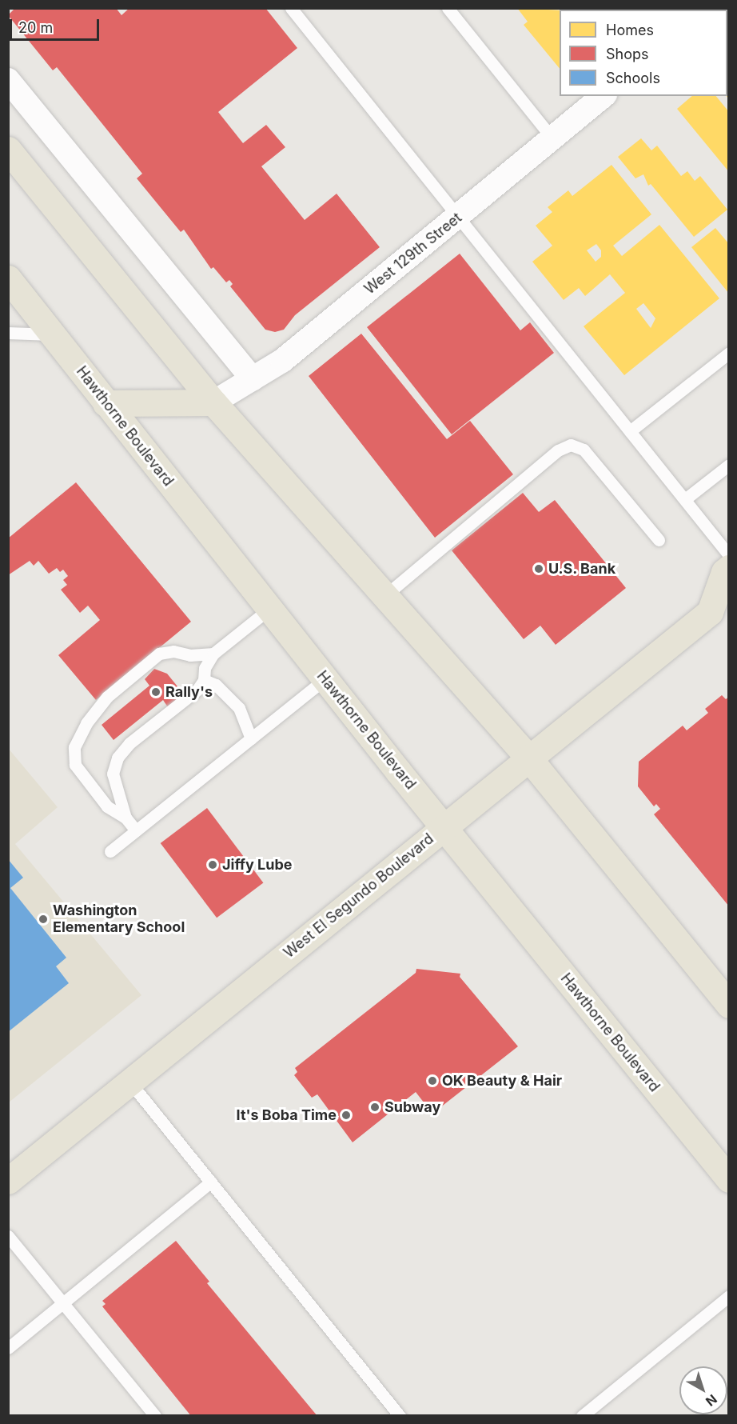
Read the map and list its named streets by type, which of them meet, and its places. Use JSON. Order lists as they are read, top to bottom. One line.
{"streets":{"main road":["Hawthorne Boulevard","West El Segundo Boulevard"],"street":["West 129th Street"]},"crossings":[["Hawthorne Boulevard","West El Segundo Boulevard"]],"places":["U.S. Bank","Rally's","Jiffy Lube","Washington Elementary School","OK Beauty & Hair","Subway","It's Boba Time"],"legend":["Homes","Shops","Schools"],"scale_bar":"20 m","north":"bottom right"}
